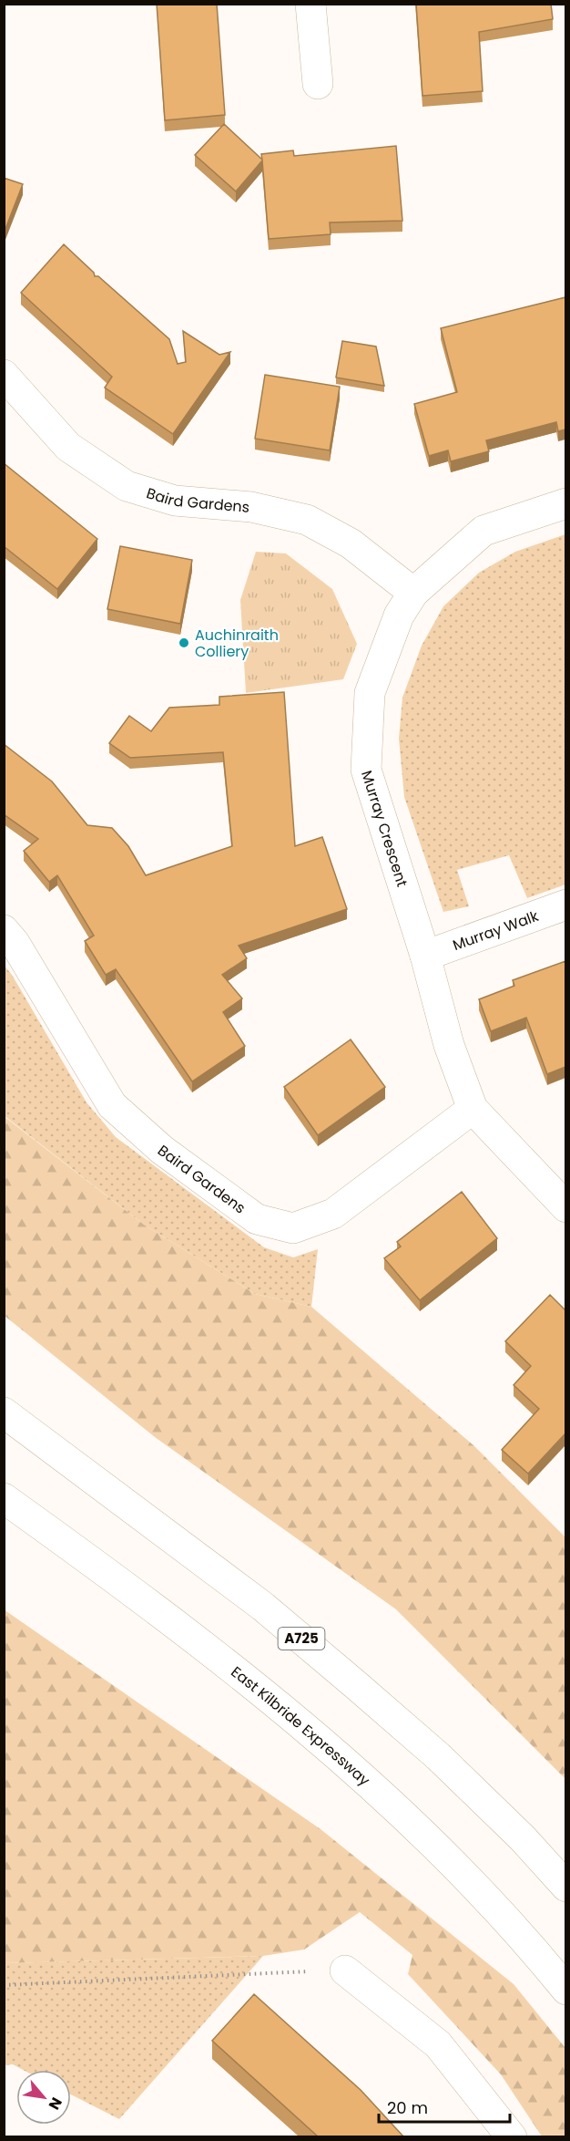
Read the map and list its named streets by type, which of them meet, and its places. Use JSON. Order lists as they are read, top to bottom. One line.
{"streets":{"main road":["Baird Gardens","Murray Crescent","Murray Walk","A725","East Kilbride Expressway"]},"crossings":[["Baird Gardens","Murray Crescent"],["Murray Crescent","Murray Walk"]],"places":["Auchinraith Colliery"],"scale_bar":"20 m","north":"bottom right"}
